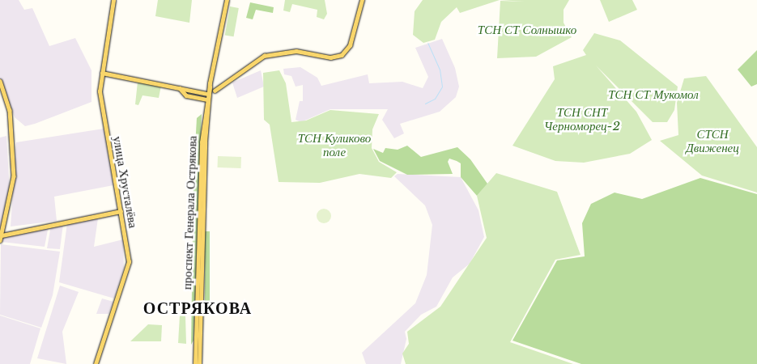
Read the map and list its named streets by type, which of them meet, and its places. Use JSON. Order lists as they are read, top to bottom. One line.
{"streets":{"main road":["улица Хрусталёва","проспект Генерала Острякова"]},"districts":["ОСТРЯКОВА"],"parks":["ТСН СТ Солнышко","ТСН СТ Мукомол","ТСН СНТ Черноморец-2","СТСН Движенец","ТСН Куликово поле"]}
